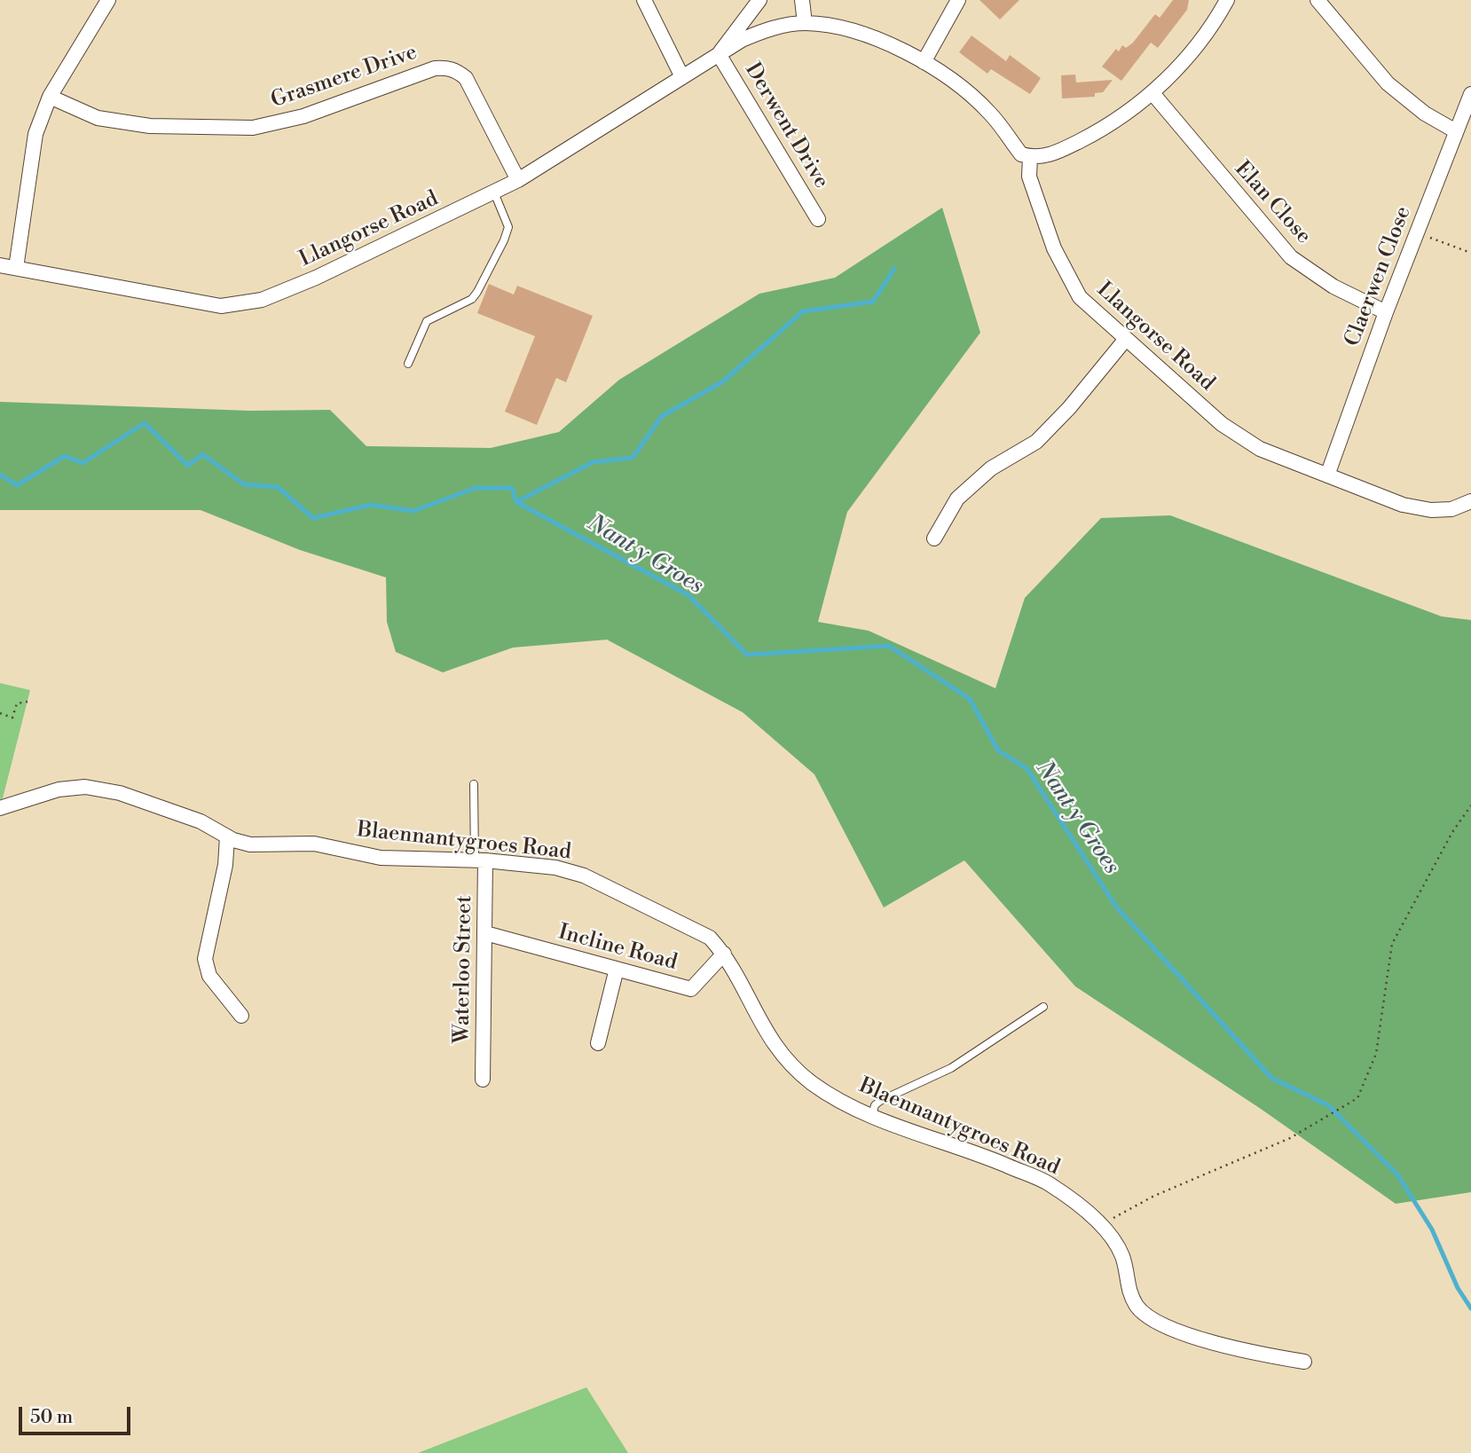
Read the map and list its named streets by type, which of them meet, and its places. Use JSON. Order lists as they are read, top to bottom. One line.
{"streets":{"street":["Grasmere Drive","Derwent Drive","Elan Close","Llangorse Road","Claerwen Close","Blaennantygroes Road","Incline Road","Waterloo Street"]},"crossings":[["Grasmere Drive","Llangorse Road"],["Derwent Drive","Llangorse Road"],["Elan Close","Claerwen Close"],["Llangorse Road","Claerwen Close"],["Blaennantygroes Road","Incline Road"],["Blaennantygroes Road","Waterloo Street"],["Incline Road","Waterloo Street"]],"water":["Nant y Groes"],"scale_bar":"50 m"}
